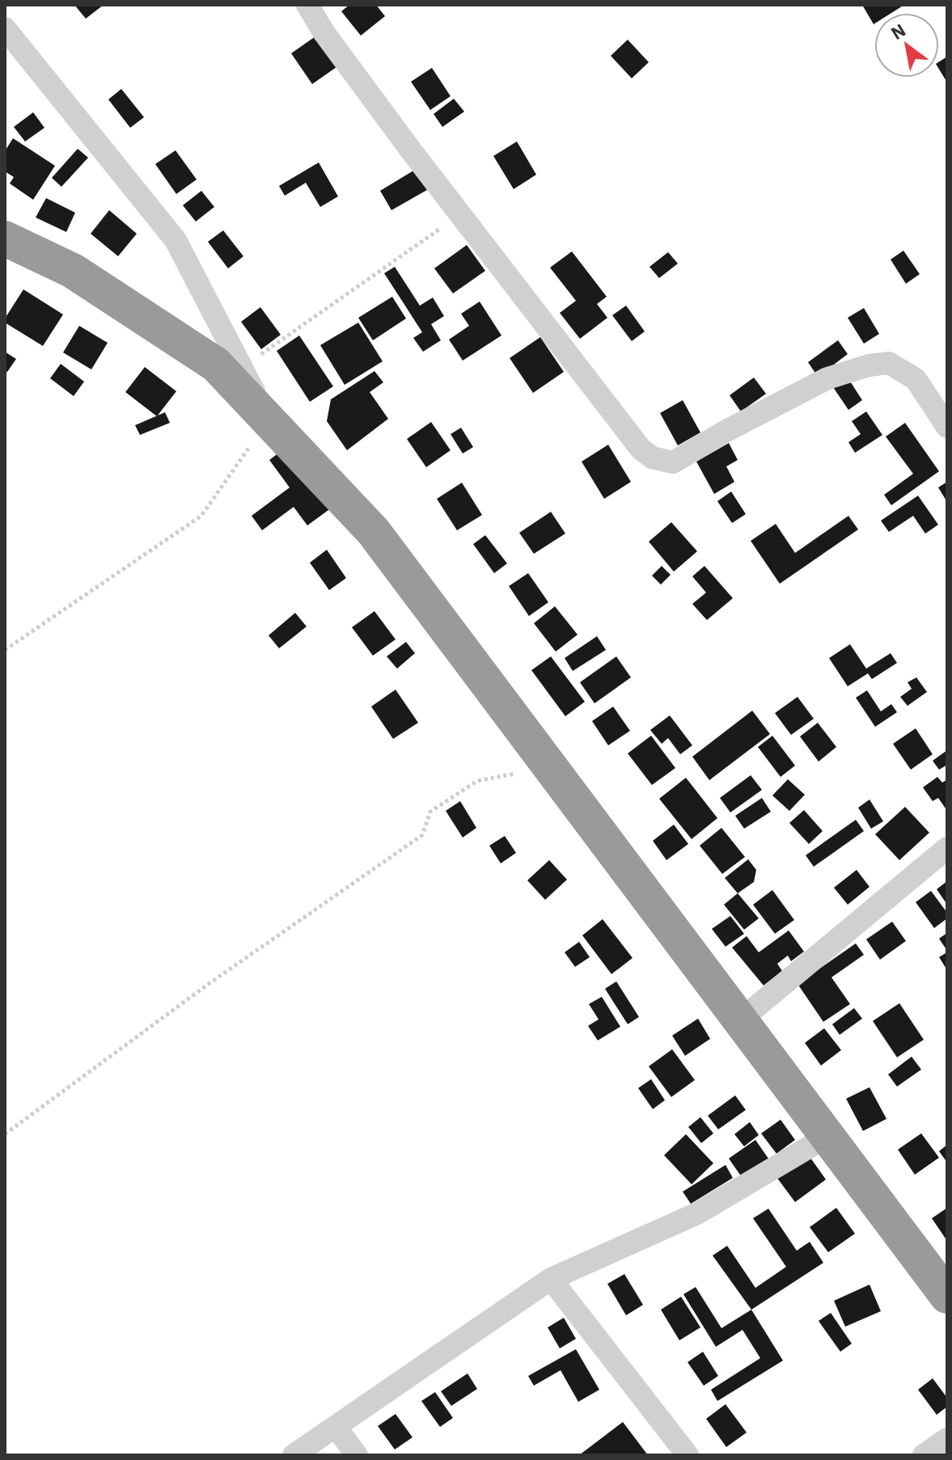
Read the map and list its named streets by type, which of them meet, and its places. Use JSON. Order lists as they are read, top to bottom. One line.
{"north":"top left"}
